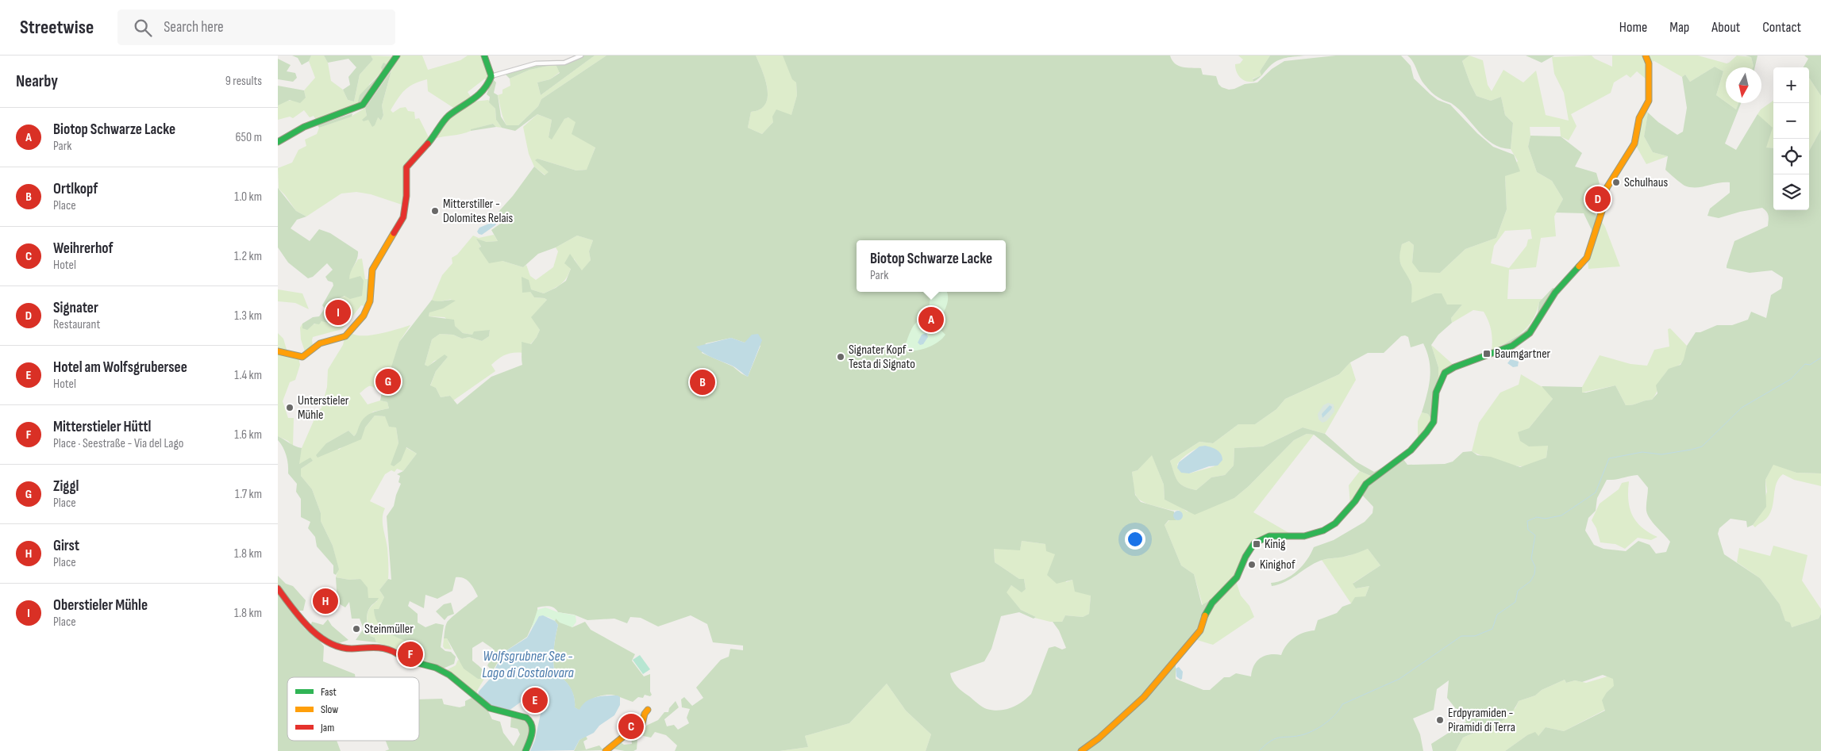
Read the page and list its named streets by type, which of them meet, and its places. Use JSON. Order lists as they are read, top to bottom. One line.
{"water":["Wolfsgrubner See - Lago di Costalovara"],"places":{"other":["Schulhaus","Mitterstiller - Dolomites Relais","Signater Kopf - Testa di Signato","Unterstieler Mühle","Kinighof","Steinmüller","Erdpyramiden - Piramidi di Terra"],"transit":["Baumgartner","Kinig"]},"legend":["Fast","Slow","Jam"],"north":"bottom","page":{"header":"Streetwise","search":"Search here","nav":["Home","Map","About","Contact"],"heading":["Nearby","9 results"],"map_buttons":["+","−"],"list":[{"mark":"A","name":"Biotop Schwarze Lacke","note":"Park","value":"650 m"},{"mark":"B","name":"Ortlkopf","note":"Place","value":"1.0 km"},{"mark":"C","name":"Weihrerhof","note":"Hotel","value":"1.2 km"},{"mark":"D","name":"Signater","note":"Restaurant","value":"1.3 km"},{"mark":"E","name":"Hotel am Wolfsgrubersee","note":"Hotel","value":"1.4 km"},{"mark":"F","name":"Mitterstieler Hüttl","note":"Place · Seestraße - Via del Lago","value":"1.6 km"},{"mark":"G","name":"Ziggl","note":"Place","value":"1.7 km"},{"mark":"H","name":"Girst","note":"Place","value":"1.8 km"},{"mark":"I","name":"Oberstieler Mühle","note":"Place","value":"1.8 km"}],"pins":["D","I","A","G","B","H","F","E","C"],"popup":["Biotop Schwarze Lacke","Park"]}}
